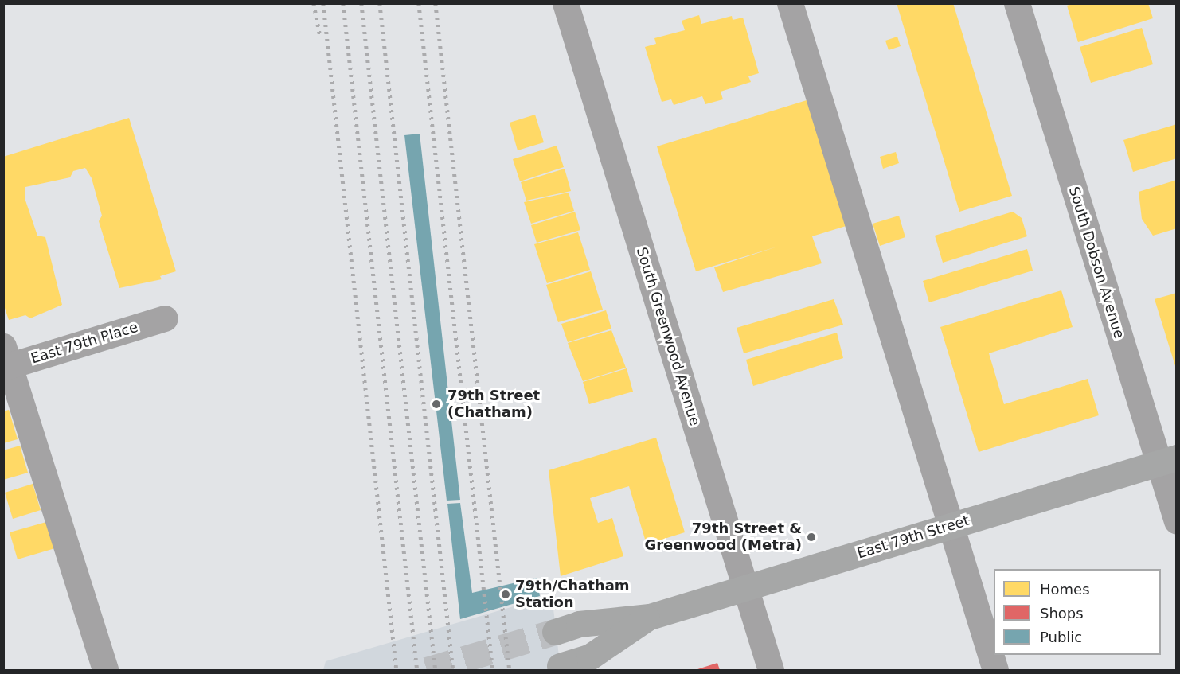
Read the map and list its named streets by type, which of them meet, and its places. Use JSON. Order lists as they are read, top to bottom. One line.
{"streets":{"main road":["East 79th Street"],"street":["South Dobson Avenue","South Greenwood Avenue","East 79th Place"]},"crossings":[["South Dobson Avenue","East 79th Street"],["South Greenwood Avenue","East 79th Street"]],"places":["79th Street (Chatham)","79th Street & Greenwood (Metra)","79th/Chatham Station"],"legend":["Homes","Shops","Public"]}
